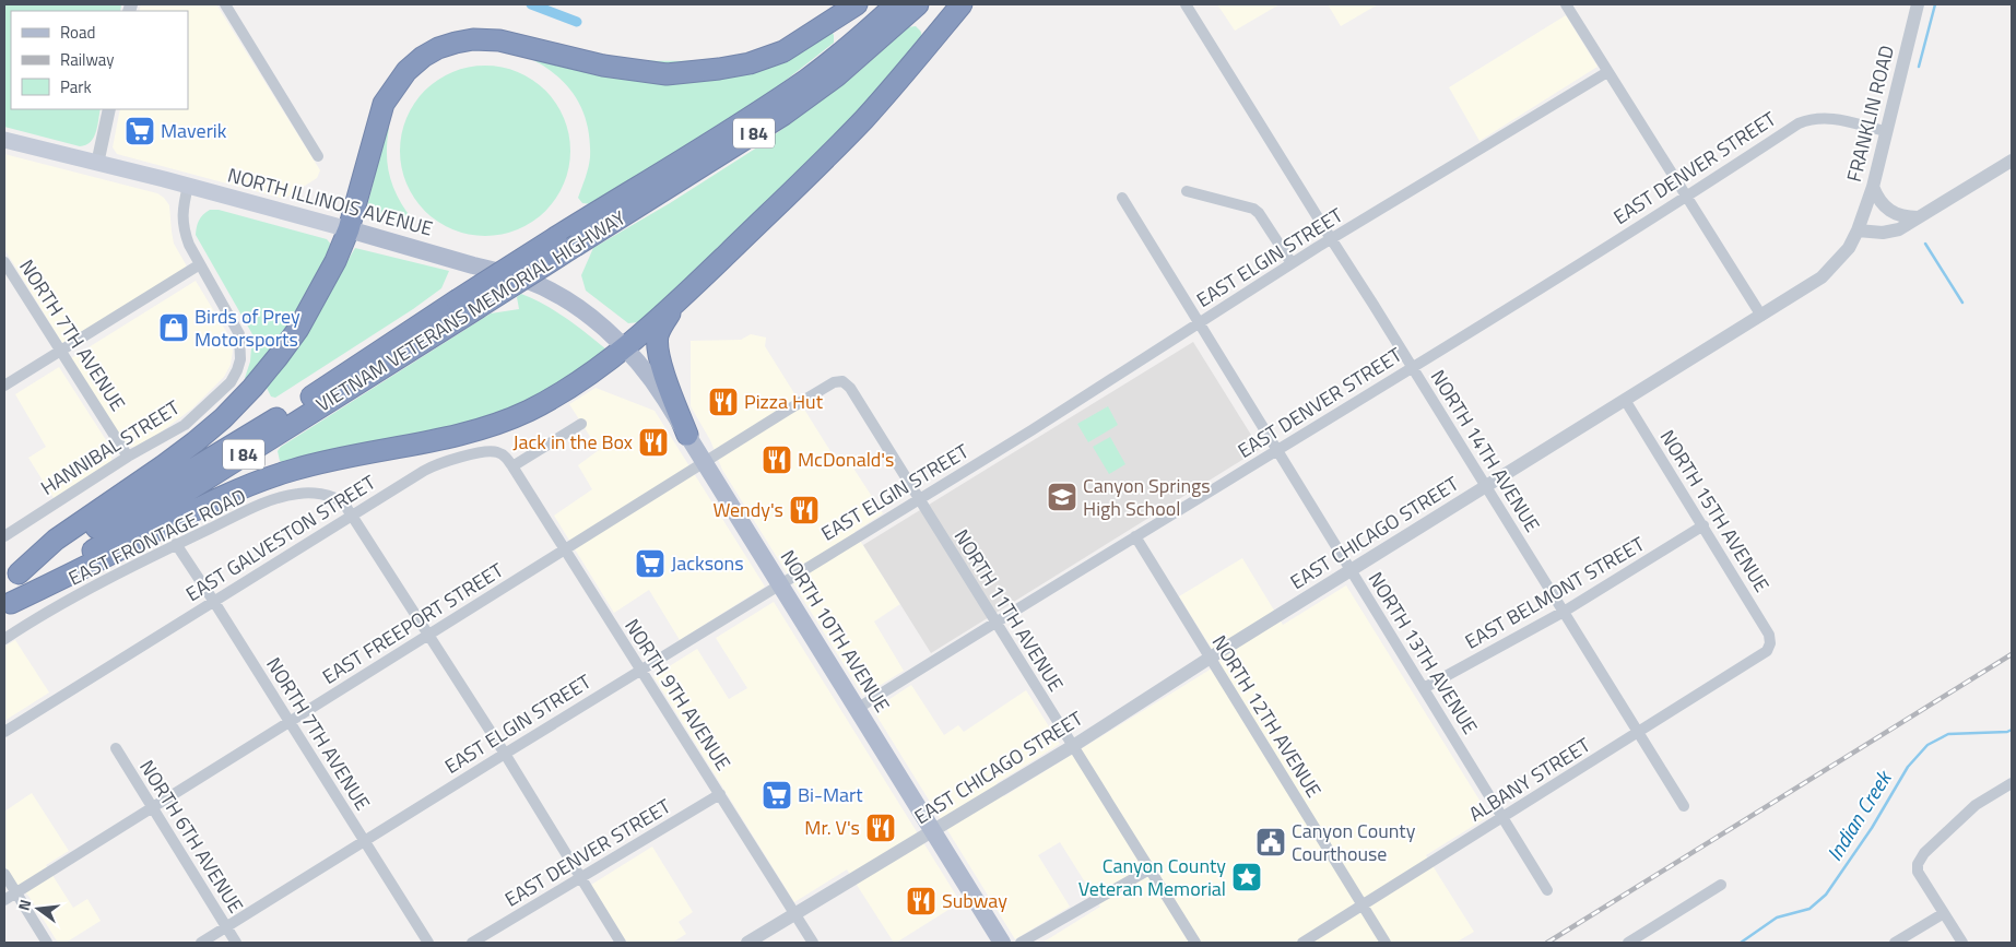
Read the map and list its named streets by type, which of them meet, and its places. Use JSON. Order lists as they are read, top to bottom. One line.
{"streets":{"highway":["I 84","VIETNAM VETERANS MEMORIAL HIGHWAY"],"main road":["NORTH ILLINOIS AVENUE","NORTH 10TH AVENUE"],"street":["FRANKLIN ROAD","EAST DENVER STREET","EAST ELGIN STREET","NORTH 7TH AVENUE","HANNIBAL STREET","NORTH 14TH AVENUE","NORTH 15TH AVENUE","EAST CHICAGO STREET","EAST FRONTAGE ROAD","EAST GALVESTON STREET","EAST BELMONT STREET","NORTH 11TH AVENUE","EAST FREEPORT STREET","NORTH 13TH AVENUE","NORTH 9TH AVENUE","NORTH 12TH AVENUE","ALBANY STREET","NORTH 6TH AVENUE"]},"crossings":[["FRANKLIN ROAD","EAST DENVER STREET"],["FRANKLIN ROAD","EAST CHICAGO STREET"],["EAST DENVER STREET","NORTH 14TH AVENUE"],["EAST DENVER STREET","NORTH 11TH AVENUE"],["EAST DENVER STREET","NORTH 10TH AVENUE"],["EAST DENVER STREET","NORTH 13TH AVENUE"],["EAST DENVER STREET","NORTH 9TH AVENUE"],["EAST DENVER STREET","NORTH 12TH AVENUE"],["NORTH ILLINOIS AVENUE","NORTH 10TH AVENUE"],["EAST ELGIN STREET","NORTH 7TH AVENUE"],["EAST ELGIN STREET","NORTH 14TH AVENUE"],["EAST ELGIN STREET","NORTH 11TH AVENUE"],["EAST ELGIN STREET","NORTH 10TH AVENUE"],["EAST ELGIN STREET","NORTH 13TH AVENUE"],["EAST ELGIN STREET","NORTH 9TH AVENUE"],["EAST ELGIN STREET","NORTH 6TH AVENUE"],["NORTH 7TH AVENUE","HANNIBAL STREET"],["NORTH 7TH AVENUE","EAST FRONTAGE ROAD"],["NORTH 7TH AVENUE","EAST GALVESTON STREET"],["NORTH 7TH AVENUE","EAST FREEPORT STREET"],["NORTH 14TH AVENUE","EAST CHICAGO STREET"],["NORTH 14TH AVENUE","EAST BELMONT STREET"],["NORTH 14TH AVENUE","ALBANY STREET"],["NORTH 15TH AVENUE","EAST CHICAGO STREET"],["NORTH 15TH AVENUE","EAST BELMONT STREET"],["NORTH 15TH AVENUE","ALBANY STREET"],["EAST CHICAGO STREET","NORTH 11TH AVENUE"],["EAST CHICAGO STREET","NORTH 10TH AVENUE"],["EAST CHICAGO STREET","NORTH 13TH AVENUE"],["EAST CHICAGO STREET","NORTH 9TH AVENUE"],["EAST CHICAGO STREET","NORTH 12TH AVENUE"],["EAST FRONTAGE ROAD","EAST GALVESTON STREET"],["EAST GALVESTON STREET","NORTH 9TH AVENUE"],["EAST BELMONT STREET","NORTH 13TH AVENUE"],["NORTH 11TH AVENUE","EAST FREEPORT STREET"],["EAST FREEPORT STREET","NORTH 10TH AVENUE"],["EAST FREEPORT STREET","NORTH 9TH AVENUE"],["EAST FREEPORT STREET","NORTH 6TH AVENUE"],["NORTH 13TH AVENUE","ALBANY STREET"],["NORTH 12TH AVENUE","ALBANY STREET"]],"water":["Indian Creek"],"places":{"supermarket":["Maverik","Jacksons","Bi-Mart"],"shop":["Birds of Prey Motorsports"],"restaurant":["Pizza Hut","Jack in the Box","McDonald's","Wendy's","Mr. V's","Subway"],"school or university":["Canyon Springs High School"],"public building":["Canyon County Courthouse"],"place":["Canyon County Veteran Memorial"]},"legend":["Road","Railway","Park"],"north":"left"}
